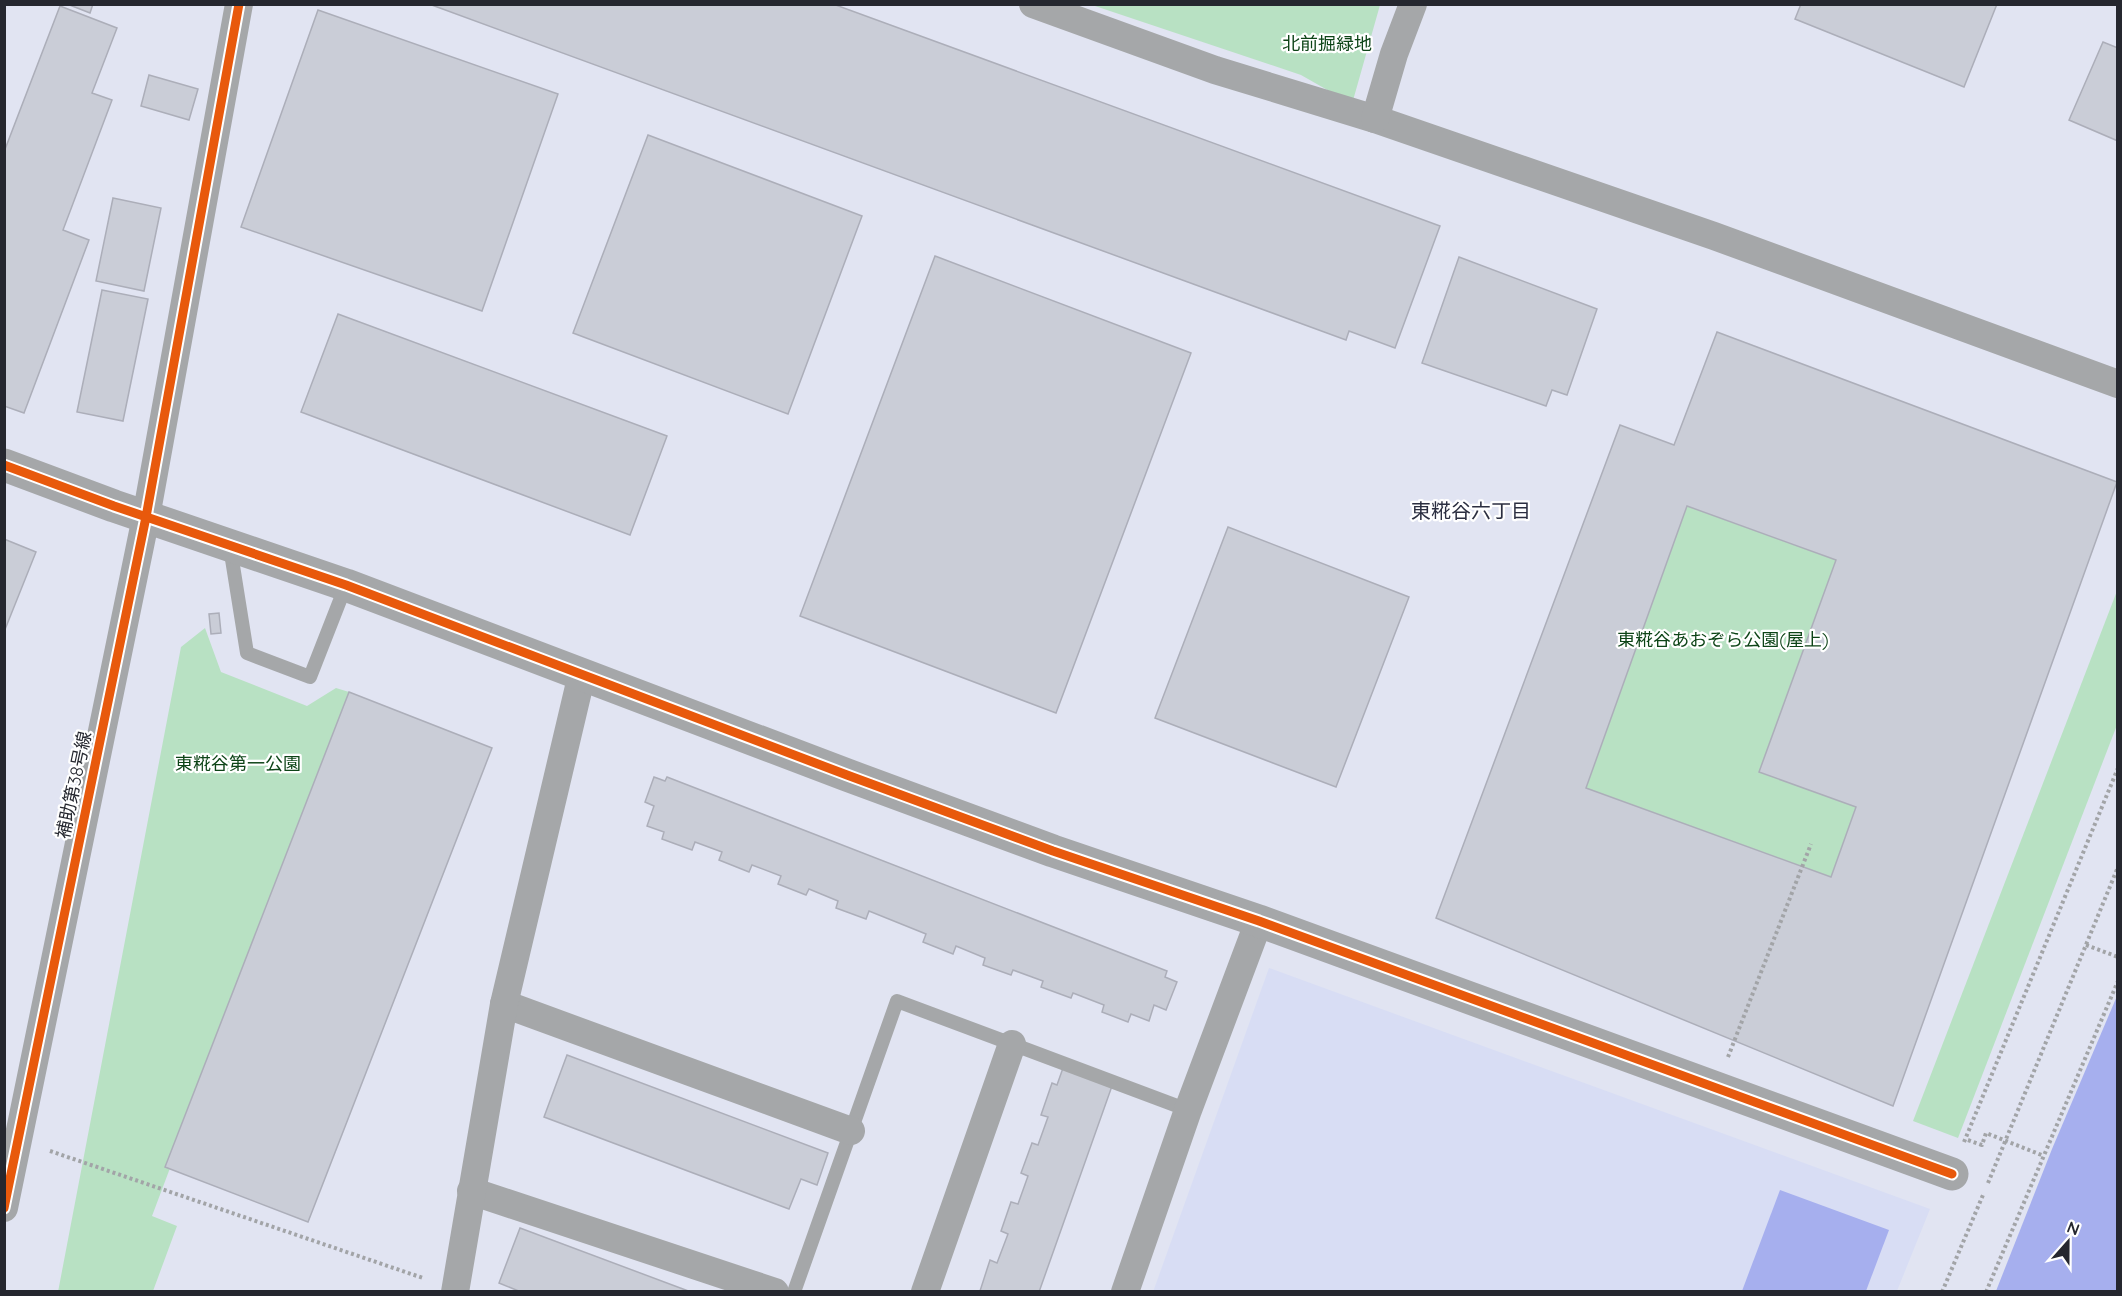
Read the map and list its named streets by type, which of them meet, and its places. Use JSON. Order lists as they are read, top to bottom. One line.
{"streets":{"street":["補助第38号線"]},"districts":["東糀谷六丁目"],"parks":["北前掘緑地","東糀谷あおぞら公園(屋上)","東糀谷第一公園"],"north":"top"}
